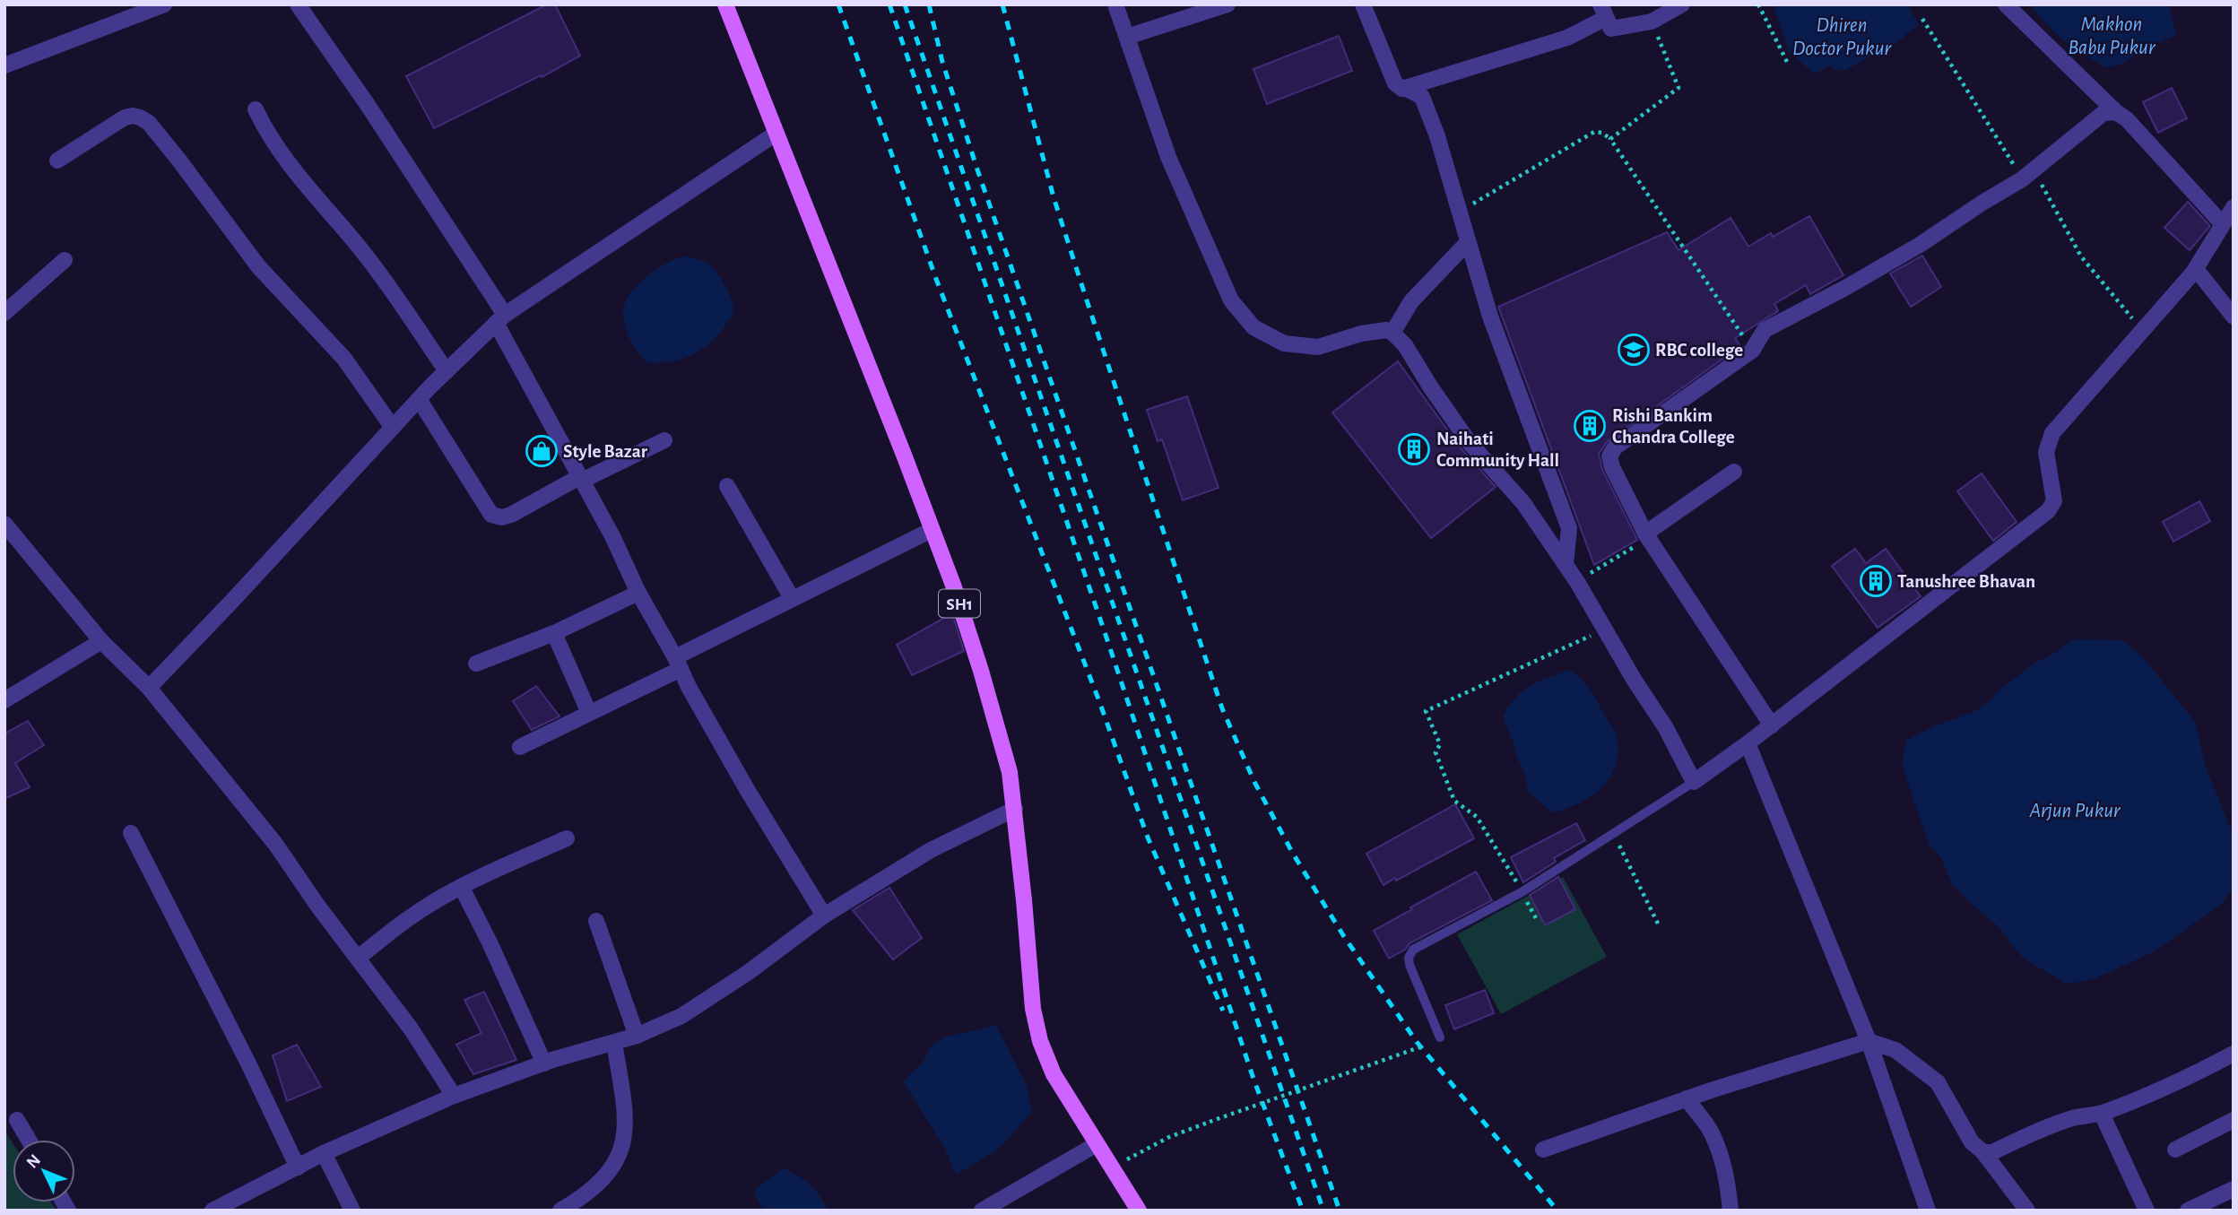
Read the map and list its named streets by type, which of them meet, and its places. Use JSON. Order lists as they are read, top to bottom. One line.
{"streets":{"main road":["SH1"]},"water":["Makhon Babu Pukur","Dhiren Doctor Pukur","Arjun Pukur"],"places":{"school or university":["RBC college"],"building":["Rishi Bankim Chandra College","Naihati Community Hall","Tanushree Bhavan"],"shop":["Style Bazar"]},"north":"top left"}
